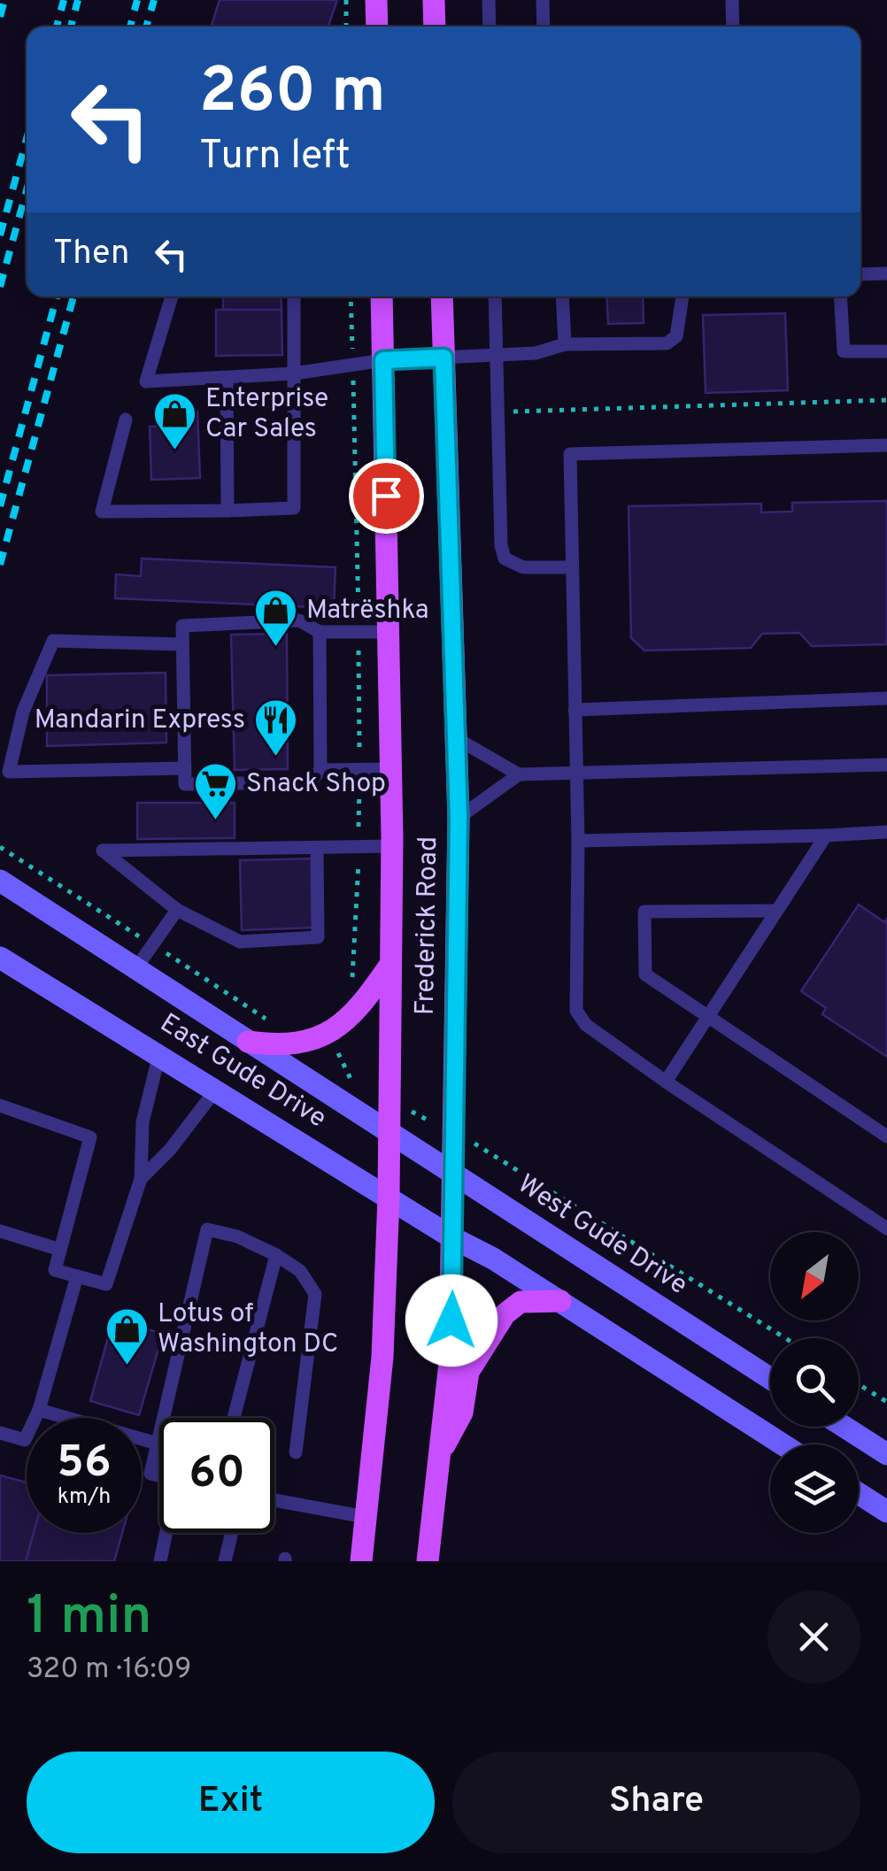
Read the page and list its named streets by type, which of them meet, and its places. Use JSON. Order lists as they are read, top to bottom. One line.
{"streets":{"main road":["Frederick Road","East Gude Drive","West Gude Drive"]},"crossings":[["Frederick Road","East Gude Drive"],["Frederick Road","West Gude Drive"],["East Gude Drive","West Gude Drive"]],"places":{"shop":["Enterprise Car Sales","Matrëshka","Lotus of Washington DC"],"restaurant":["Mandarin Express"],"supermarket":["Snack Shop"]},"north":"bottom left","page":{"turn":["260 m","Turn left"],"then":"Then","speed":"56 km/h","limit":"60","heading":["1 min","320 m · 16:09"],"buttons":["Exit","Share"]}}
